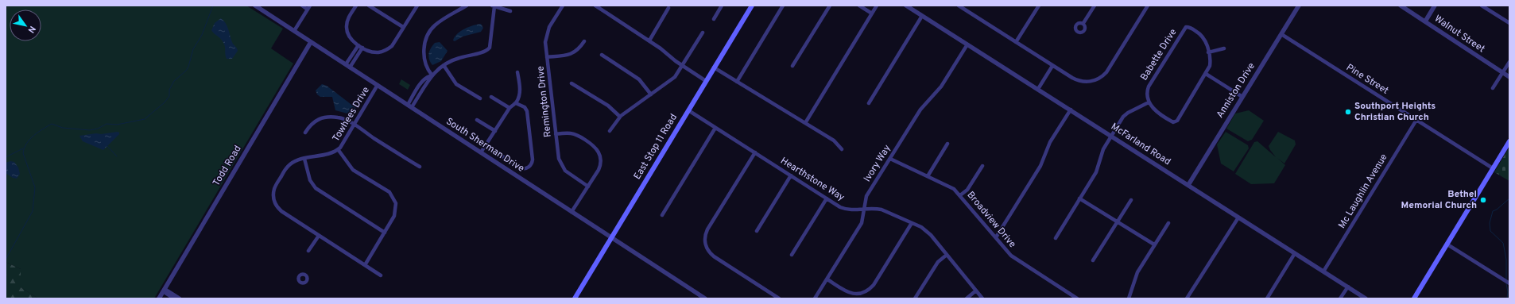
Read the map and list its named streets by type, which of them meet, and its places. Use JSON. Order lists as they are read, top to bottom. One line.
{"streets":{"main road":["East Stop 11 Road"],"street":["Walnut Street","Babette Drive","Pine Street","Anniston Drive","Remington Drive","Towhees Drive","McFarland Road","South Sherman Drive","Ivory Way","Todd Road","Hearthstone Way","Mc Laughlin Avenue","Broadview Drive"]},"crossings":[["Pine Street","Anniston Drive"],["Pine Street","Mc Laughlin Avenue"],["Anniston Drive","McFarland Road"],["Towhees Drive","South Sherman Drive"],["McFarland Road","Ivory Way"],["McFarland Road","Mc Laughlin Avenue"],["South Sherman Drive","East Stop 11 Road"],["South Sherman Drive","Todd Road"],["East Stop 11 Road","Hearthstone Way"],["Ivory Way","Hearthstone Way"],["Ivory Way","Broadview Drive"]],"places":["Southport Heights Christian Church","Bethel Memorial Church"],"north":"bottom right"}
